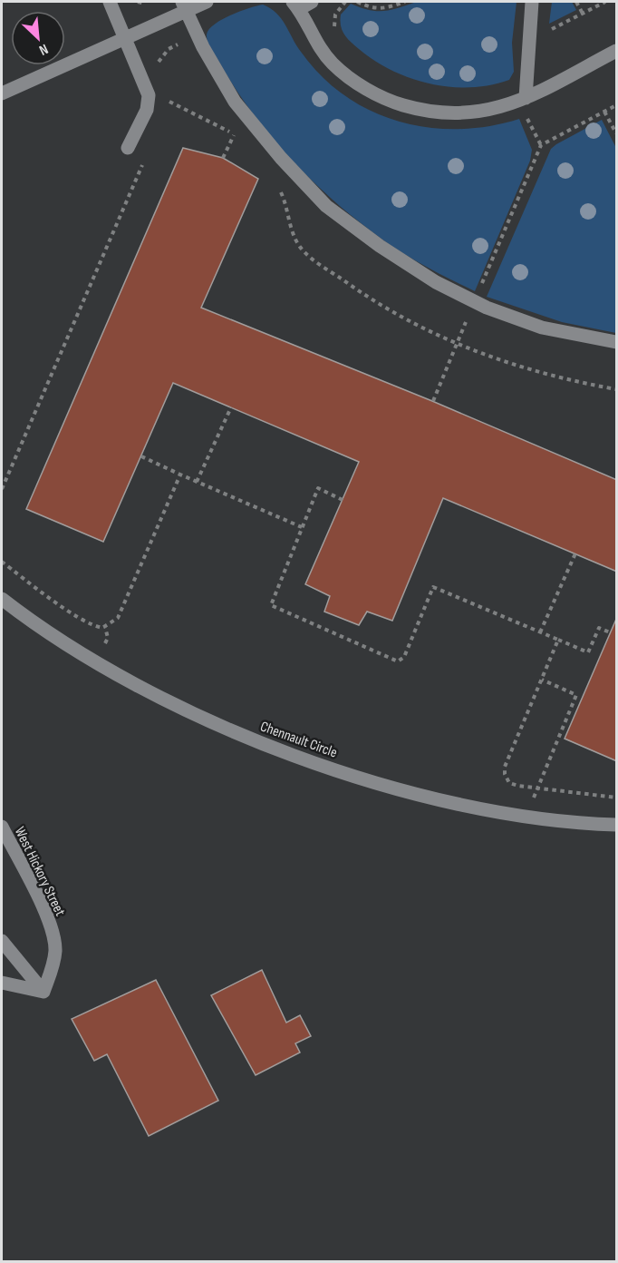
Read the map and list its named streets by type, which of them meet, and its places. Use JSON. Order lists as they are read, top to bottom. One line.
{"streets":{"street":["Chennault Circle","West Hickory Street"]},"north":"bottom right"}
